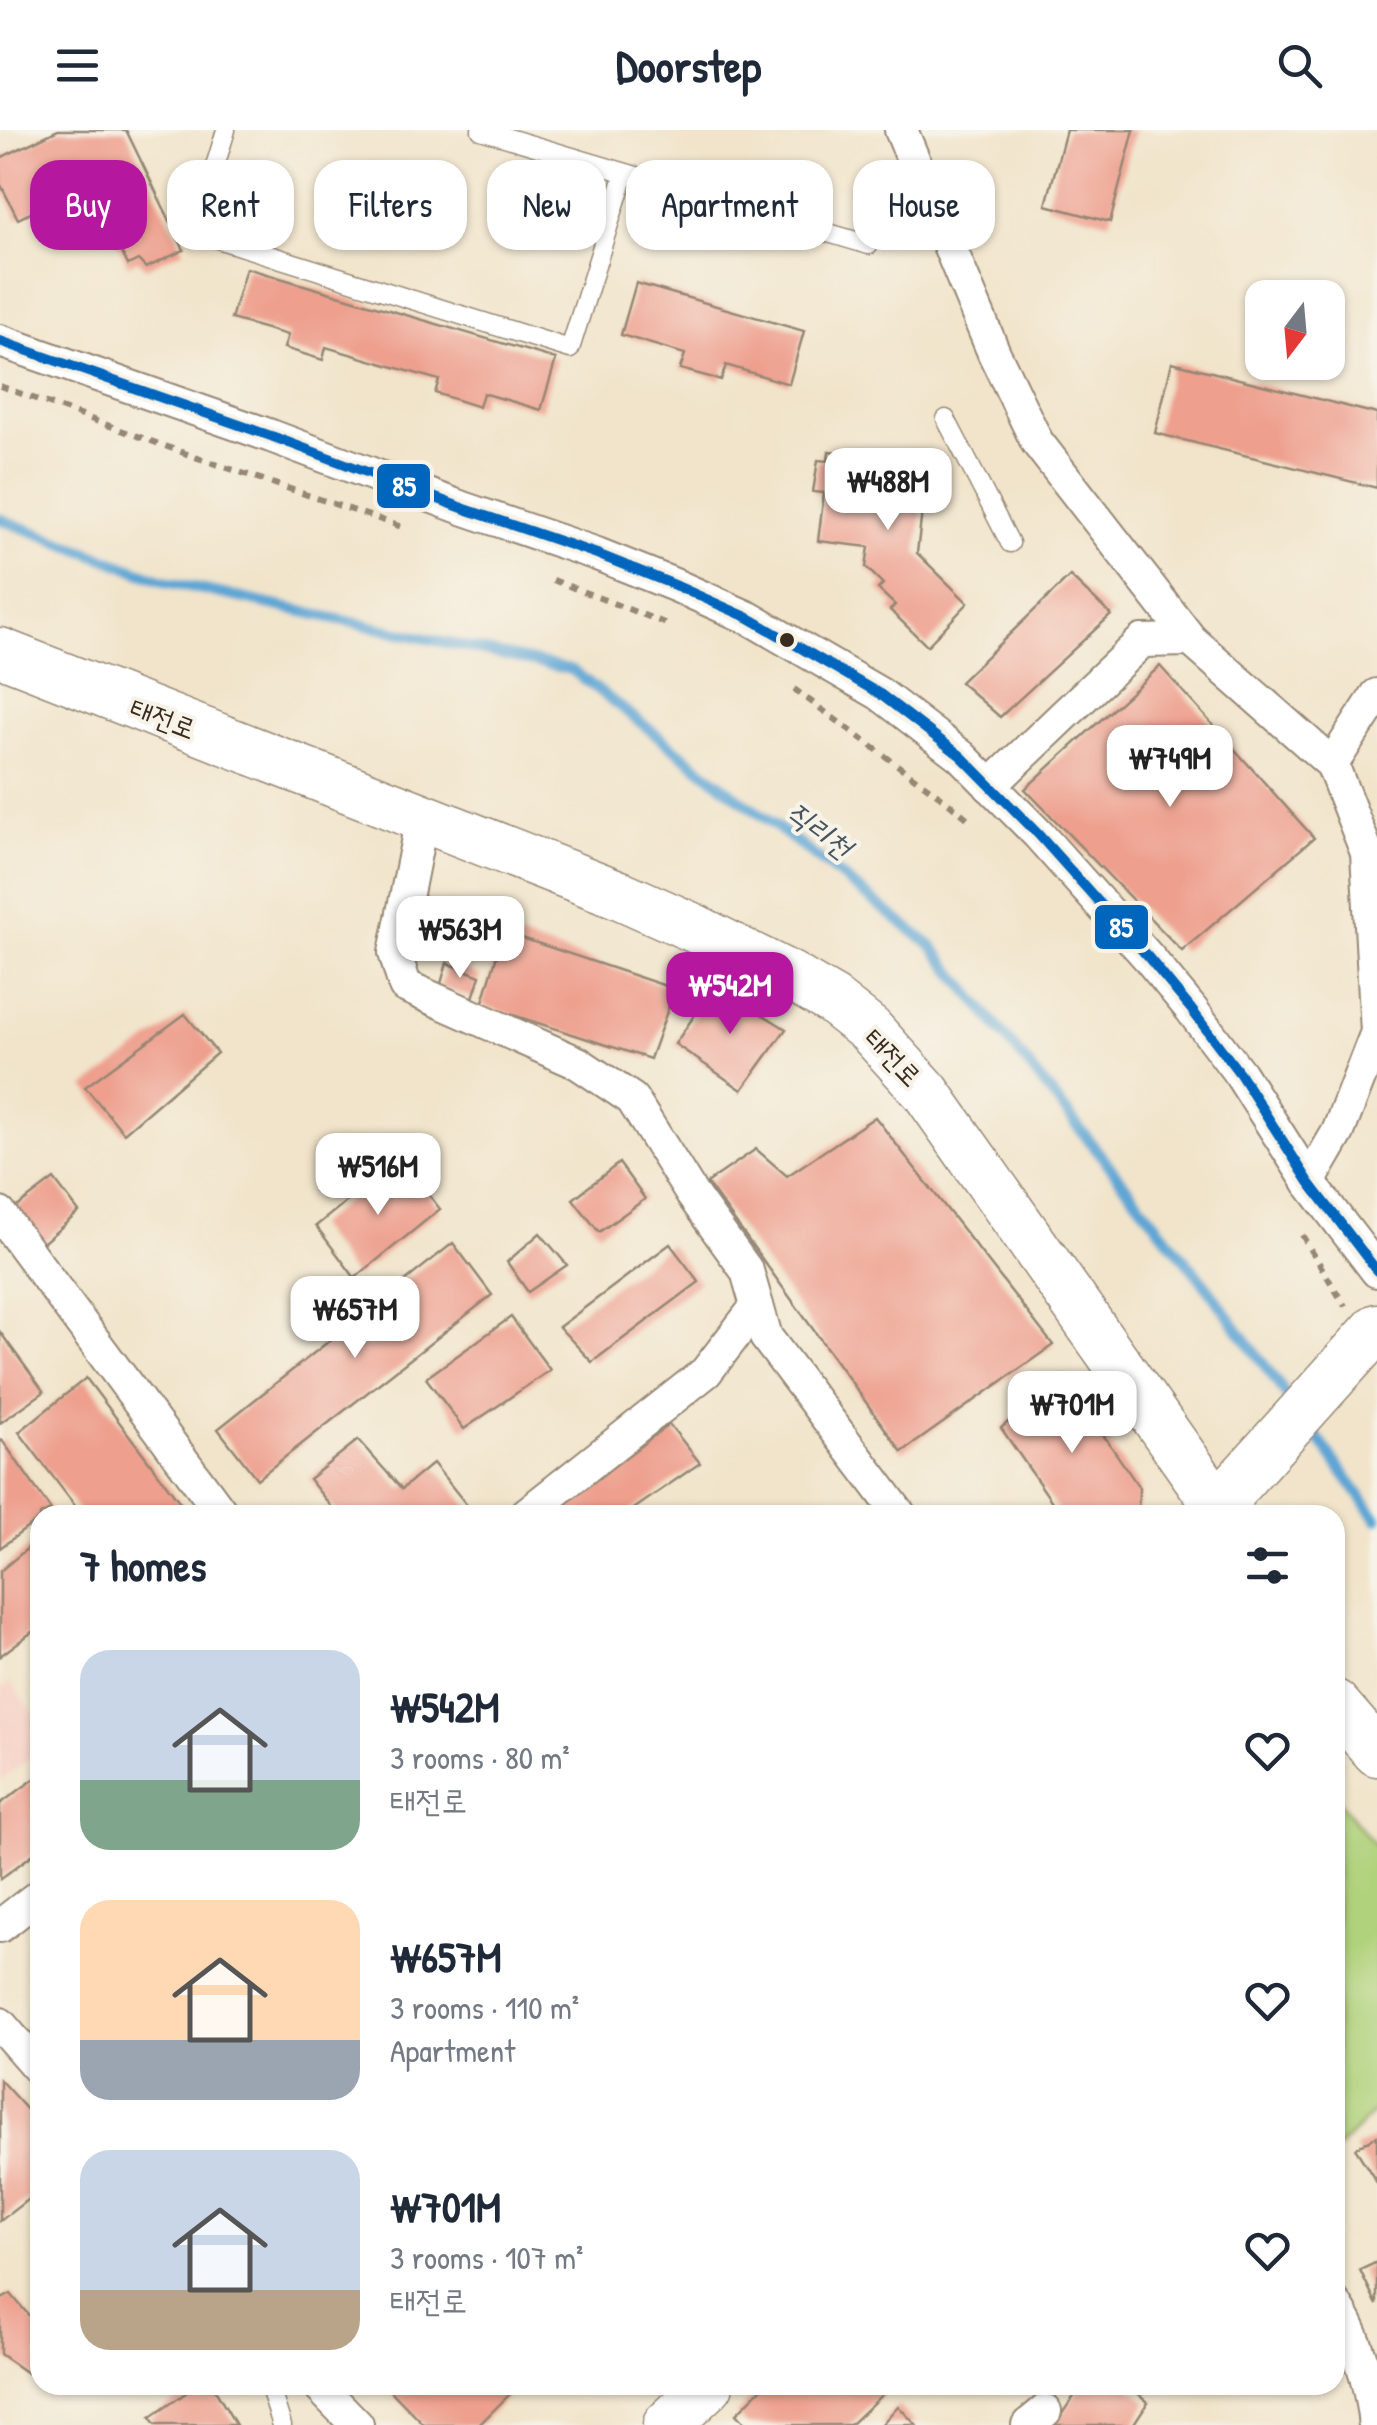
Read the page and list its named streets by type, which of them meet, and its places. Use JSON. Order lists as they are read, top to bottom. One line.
{"streets":{"street":["태전로"]},"water":["직리천"],"lines":["transit line 85"],"north":"bottom","page":{"header":"Doorstep","chip":["Buy","Rent","Filters","New","Apartment","House"],"price":["₩488M","₩749M","₩563M","₩542M","₩516M","₩657M","₩701M"],"heading":"7 homes","list":[{"name":"₩542M","note":"3 rooms · 80 m² · 태전로"},{"name":"₩657M","note":"3 rooms · 110 m² · Apartment"},{"name":"₩701M","note":"3 rooms · 107 m² · 태전로"}]}}
